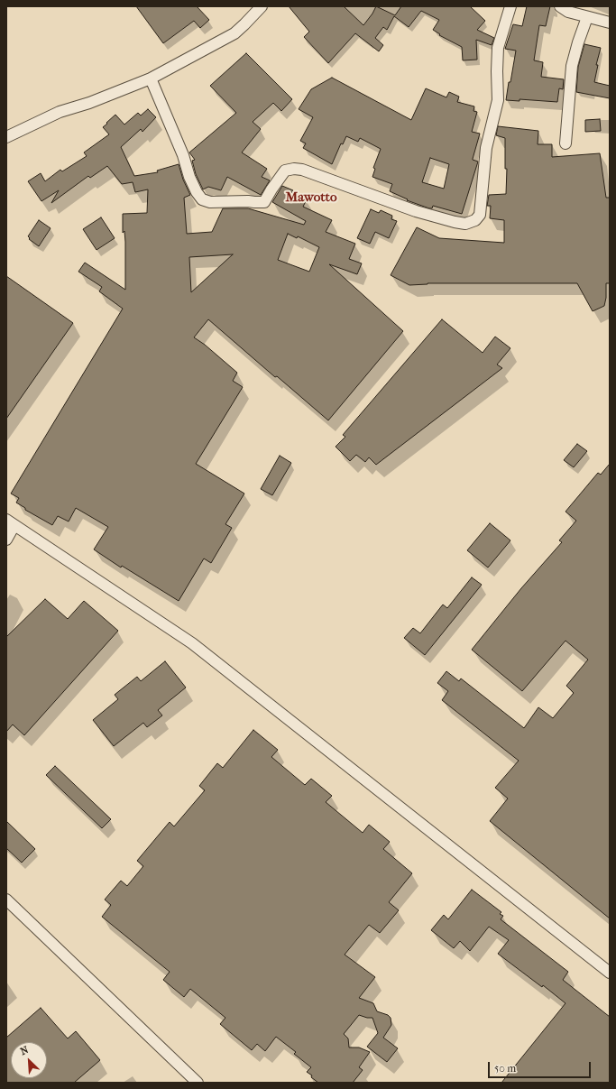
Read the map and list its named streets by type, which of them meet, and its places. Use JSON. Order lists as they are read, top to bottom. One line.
{"districts":["Mawotto"],"scale_bar":"50 m","north":"top left"}
